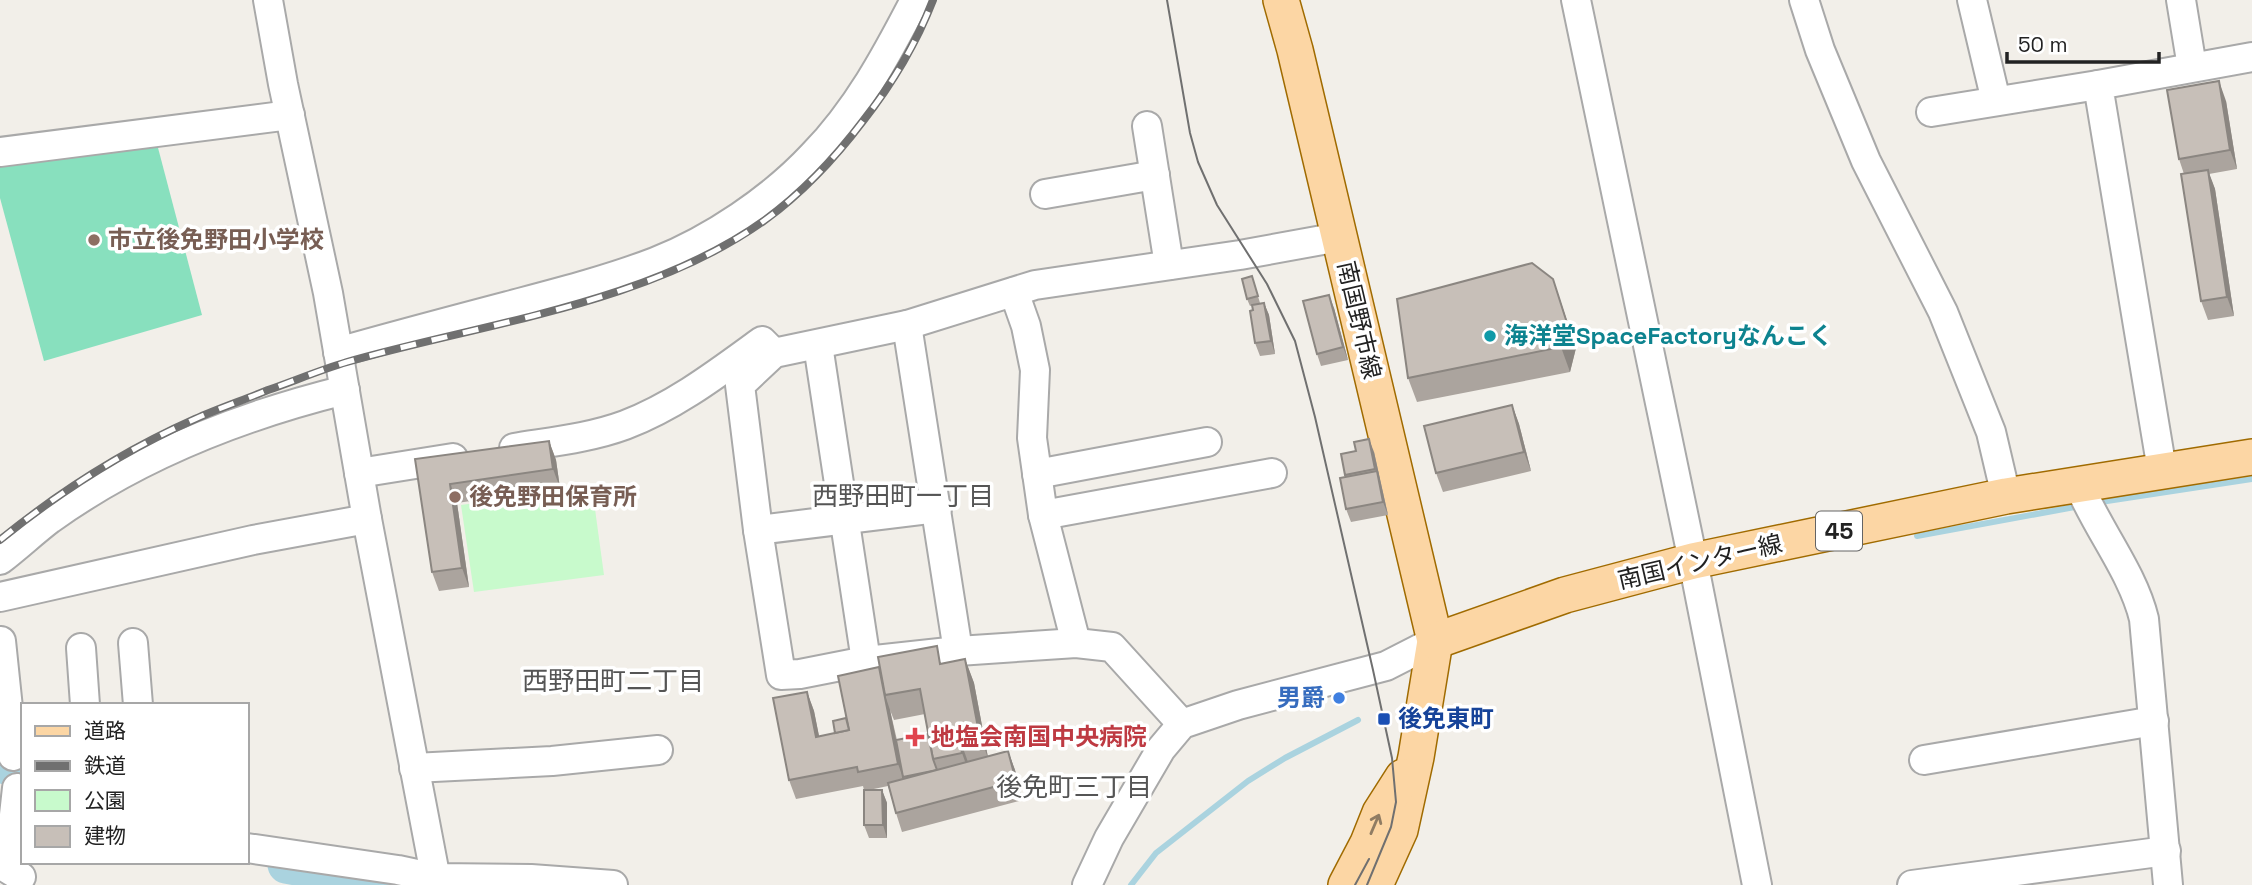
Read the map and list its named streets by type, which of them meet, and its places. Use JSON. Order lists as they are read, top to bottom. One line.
{"streets":{"main road":["南国野市線","45","南国インター線"]},"crossings":[["南国野市線","南国インター線"]],"districts":["西野田町一丁目","西野田町二丁目","後免町三丁目"],"places":{"other":["市立後免野田小学校","海洋堂SpaceFactoryなんこく","後免野田保育所","男爵"],"transit":["後免東町"],"health":["地塩会南国中央病院"]},"legend":["道路","鉄道","公園","建物"],"scale_bar":"50 m"}
